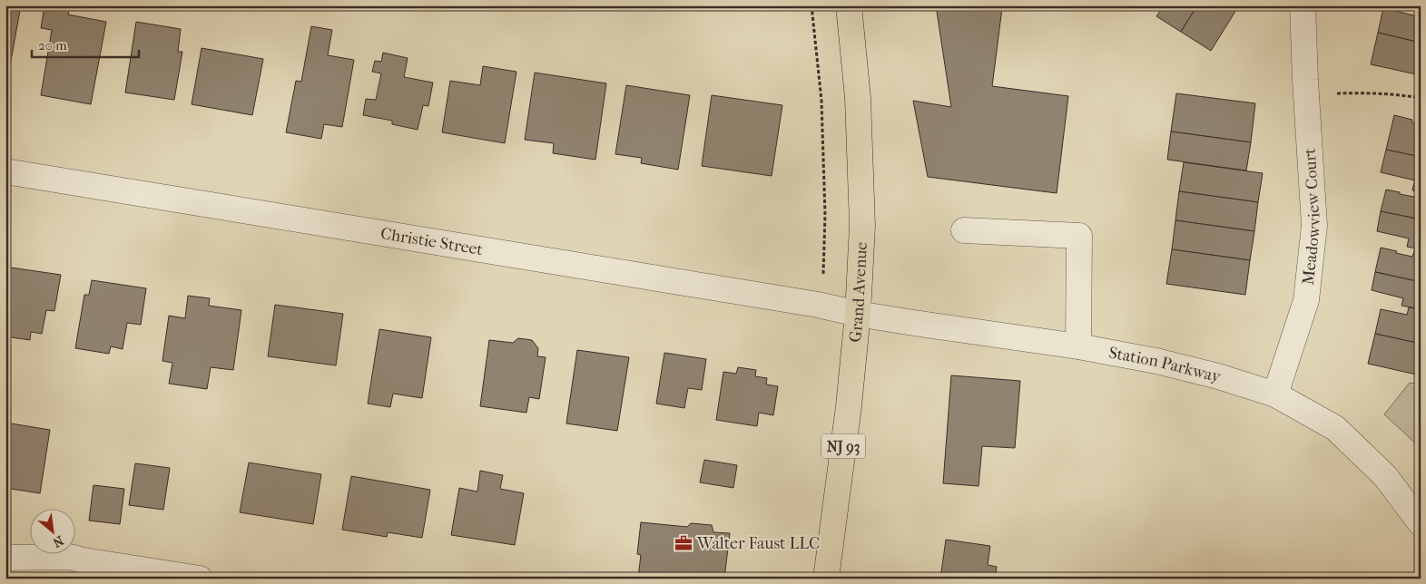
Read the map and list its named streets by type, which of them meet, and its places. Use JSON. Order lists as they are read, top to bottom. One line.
{"streets":{"main road":["Grand Avenue","NJ 93"],"street":["Meadowview Court","Christie Street","Station Parkway"]},"crossings":[["Meadowview Court","Station Parkway"],["Christie Street","Grand Avenue"],["Christie Street","Station Parkway"],["Grand Avenue","Station Parkway"]],"places":{"office":["Walter Faust LLC"]},"scale_bar":"20 m","north":"bottom right"}
